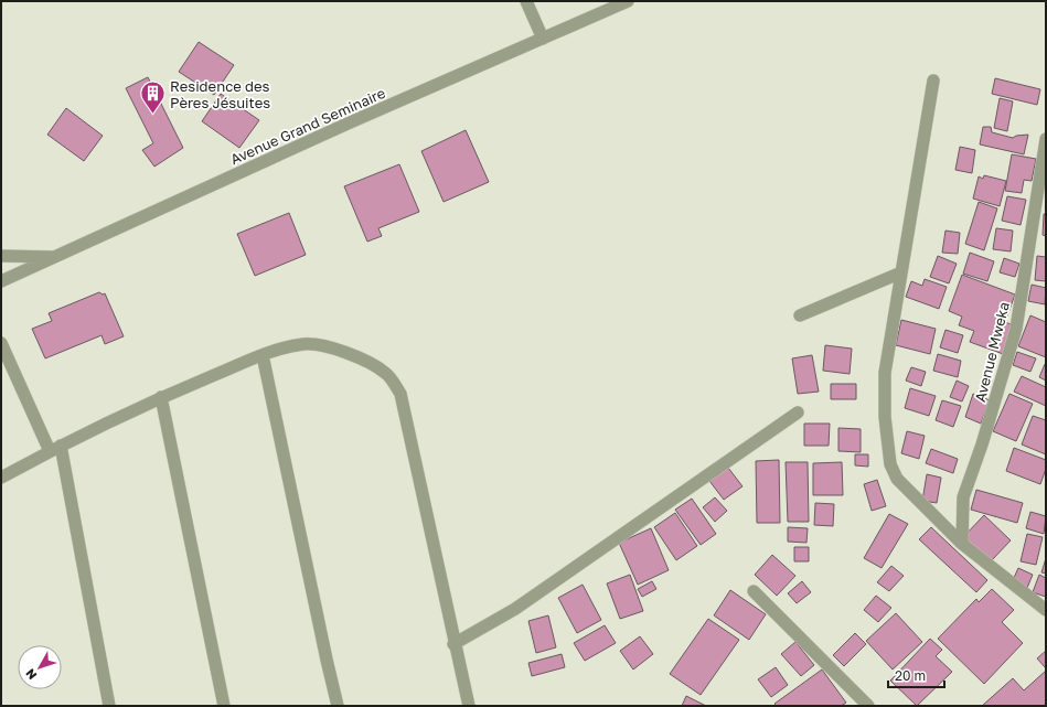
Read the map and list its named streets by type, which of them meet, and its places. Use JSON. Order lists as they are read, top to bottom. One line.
{"streets":{"street":["Avenue Grand Seminaire","Avenue Mweka"]},"places":{"building":["Residence des Pères Jésuites"]},"scale_bar":"20 m","north":"bottom left"}
